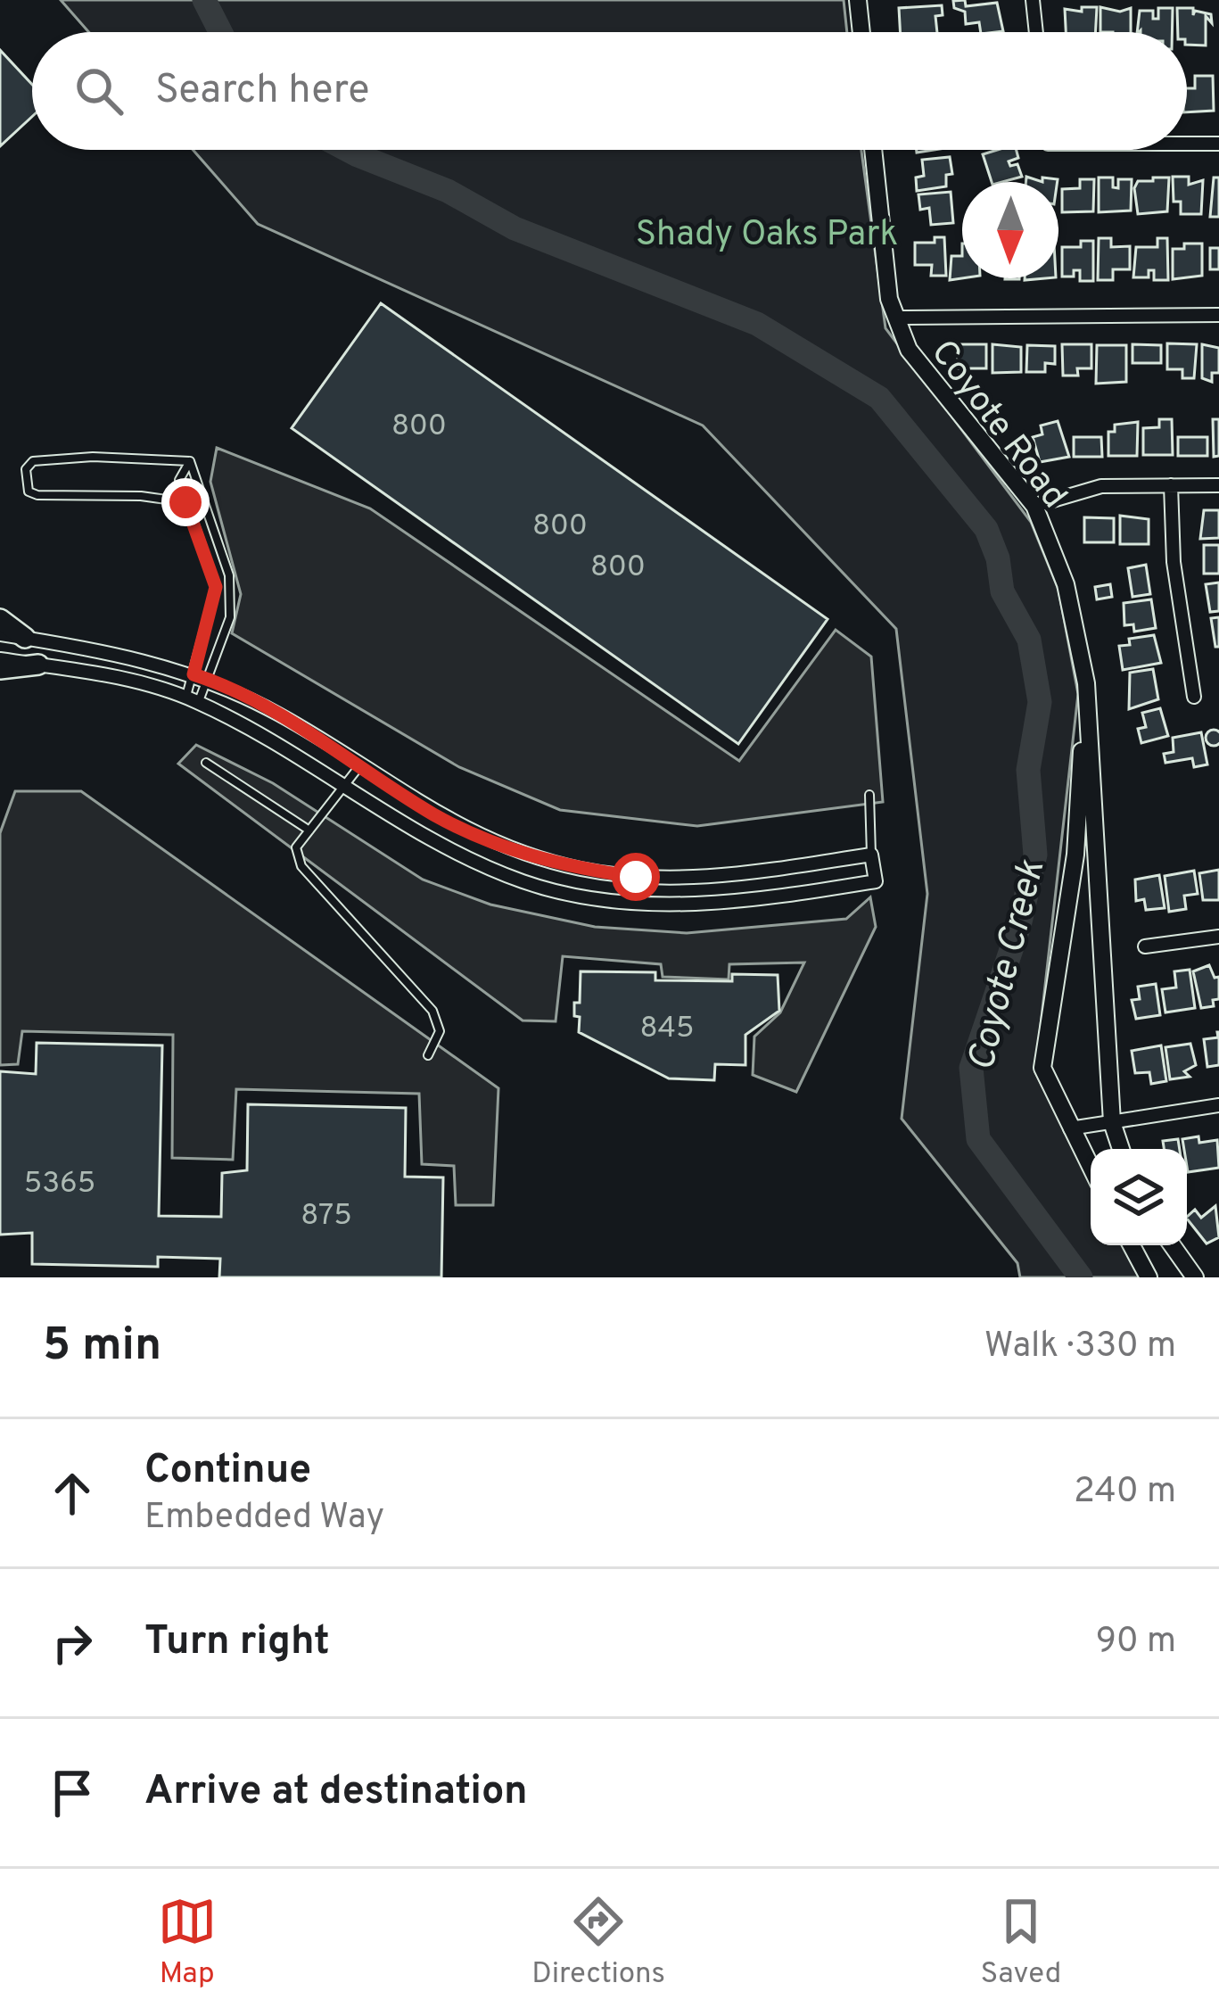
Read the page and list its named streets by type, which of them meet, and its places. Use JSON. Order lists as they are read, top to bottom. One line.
{"streets":{"street":["Coyote Road"]},"water":["Coyote Creek"],"parks":["Shady Oaks Park"],"house_numbers":["800","800","800","845","5365","875"],"north":"bottom","page":{"search":"Search here","heading":["5 min","Walk · 330 m"],"list":[["Continue","Embedded Way","240 m"],["Turn right","90 m"],"Arrive at destination"],"nav":["Map","Directions","Saved"]}}
